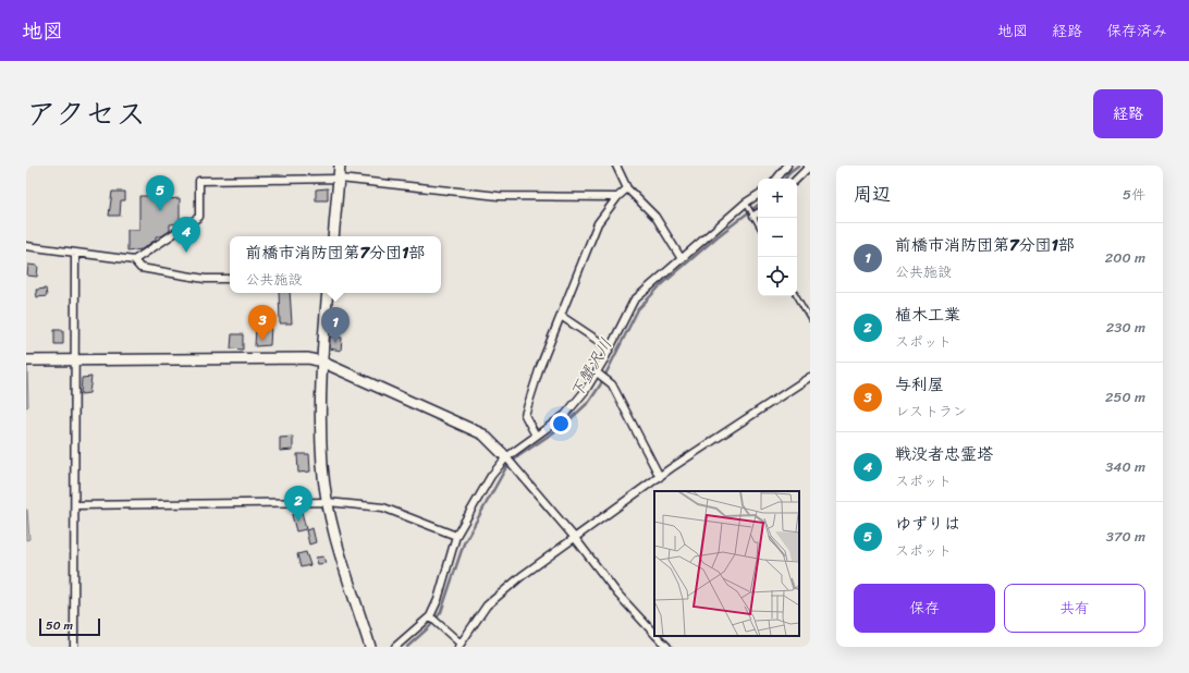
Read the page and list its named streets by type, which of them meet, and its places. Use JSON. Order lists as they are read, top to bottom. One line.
{"water":["下蟹沢川"],"scale_bar":"50 m","page":{"header":"地図","nav":["地図","経路","保存済み"],"title":"アクセス","buttons":["経路",["保存","共有"]],"heading":["周辺","5件"],"pins":["5","4","3","1","2"],"map_buttons":["+","−"],"list":[{"mark":"1","name":"前橋市消防団第7分団1部","note":"公共施設","value":"200 m"},{"mark":"2","name":"植木工業","note":"スポット","value":"230 m"},{"mark":"3","name":"与利屋","note":"レストラン","value":"250 m"},{"mark":"4","name":"戦没者忠霊塔","note":"スポット","value":"340 m"},{"mark":"5","name":"ゆずりは","note":"スポット","value":"370 m"}],"popup":["前橋市消防団第7分団1部","公共施設"],"scale":"50 m"}}
